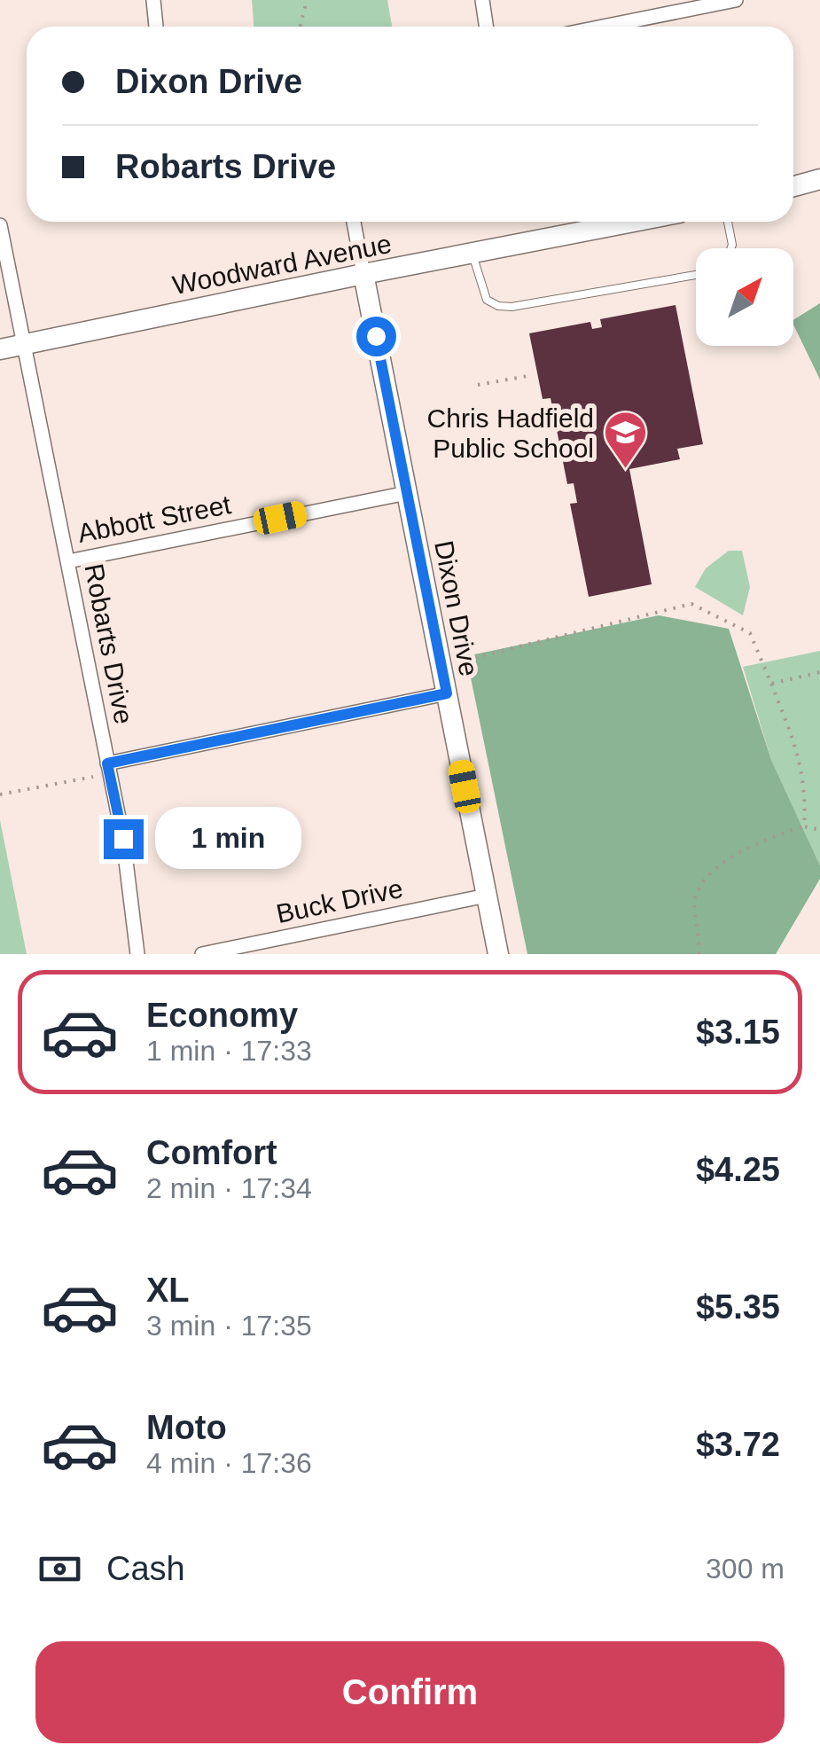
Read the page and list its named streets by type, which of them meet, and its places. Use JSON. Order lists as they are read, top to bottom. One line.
{"streets":{"street":["Woodward Avenue","Abbott Street","Dixon Drive","Robarts Drive","Buck Drive"]},"crossings":[["Woodward Avenue","Dixon Drive"],["Woodward Avenue","Robarts Drive"],["Abbott Street","Dixon Drive"],["Abbott Street","Robarts Drive"],["Dixon Drive","Buck Drive"]],"places":{"school or university":["Chris Hadfield Public School"]},"north":"top right","page":{"banner":["Dixon Drive","Robarts Drive"],"bubble":"1 min","list":[{"name":"Economy","note":"1 min · 17:33","value":"$3.15"},{"name":"Comfort","note":"2 min · 17:34","value":"$4.25"},{"name":"XL","note":"3 min · 17:35","value":"$5.35"},{"name":"Moto","note":"4 min · 17:36","value":"$3.72"}],"pay":["Cash","300 m"],"buttons":"Confirm"}}
